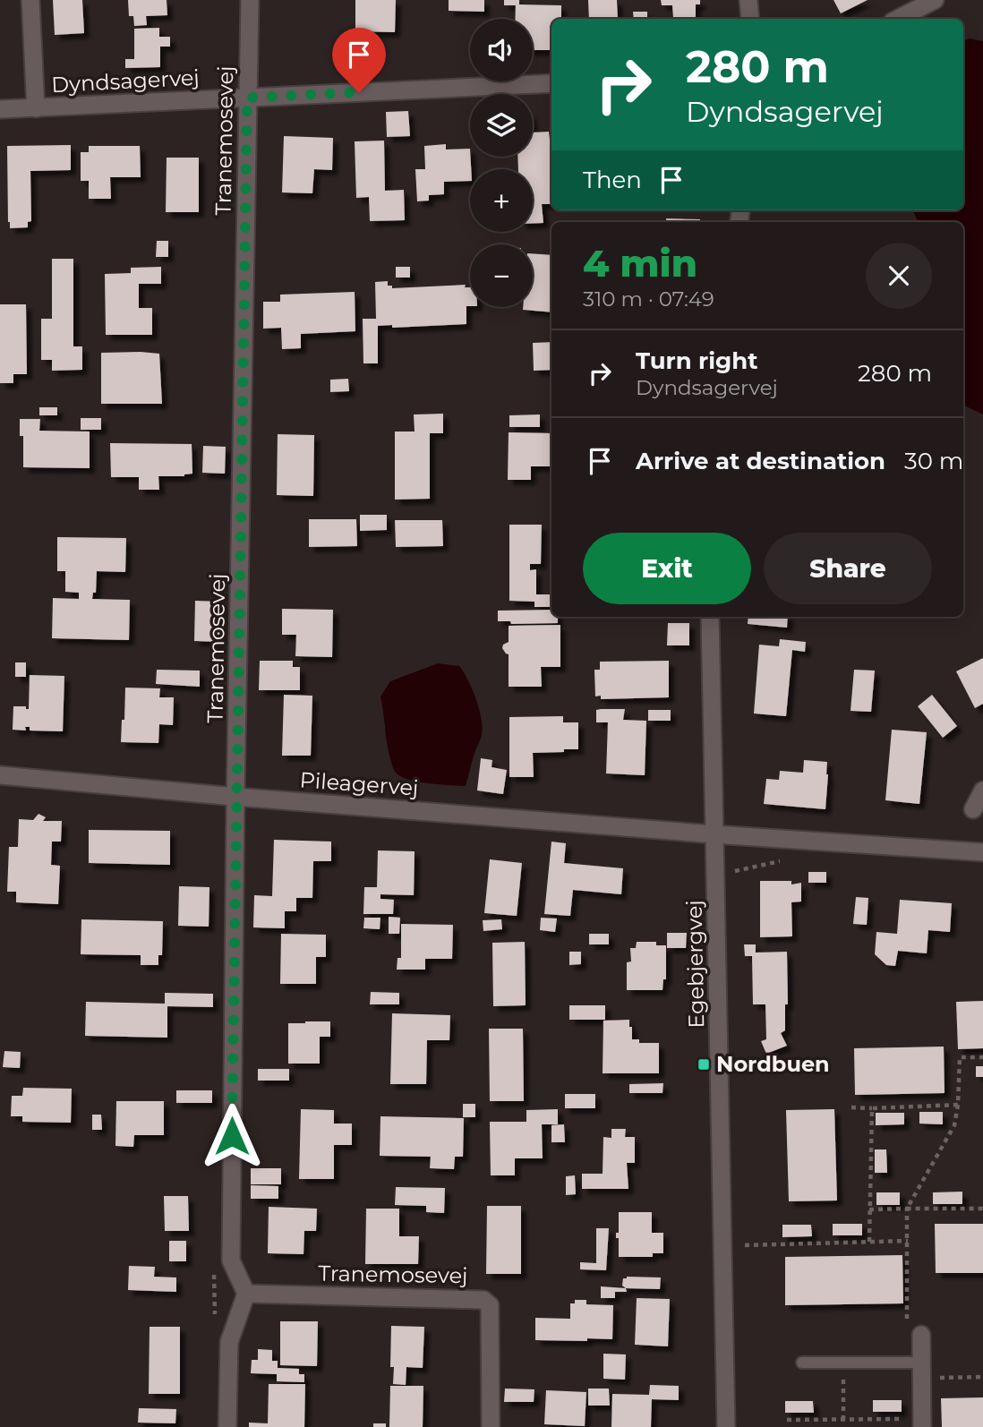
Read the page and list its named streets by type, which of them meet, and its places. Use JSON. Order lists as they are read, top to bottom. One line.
{"streets":{"street":["Dyndsagervej","Tranemosevej","Pileagervej","Egebjergvej"]},"crossings":[["Dyndsagervej","Tranemosevej"],["Tranemosevej","Pileagervej"],["Pileagervej","Egebjergvej"]],"places":{"transit":["Nordbuen"]},"page":{"map_buttons":["+","−"],"turn":["280 m","Dyndsagervej"],"then":"Then","heading":["4 min","310 m · 07:49"],"list":[{"name":"Turn right","note":"Dyndsagervej","value":"280 m"},{"name":"Arrive at destination","value":"30 m"}],"buttons":["Exit","Share"]}}
